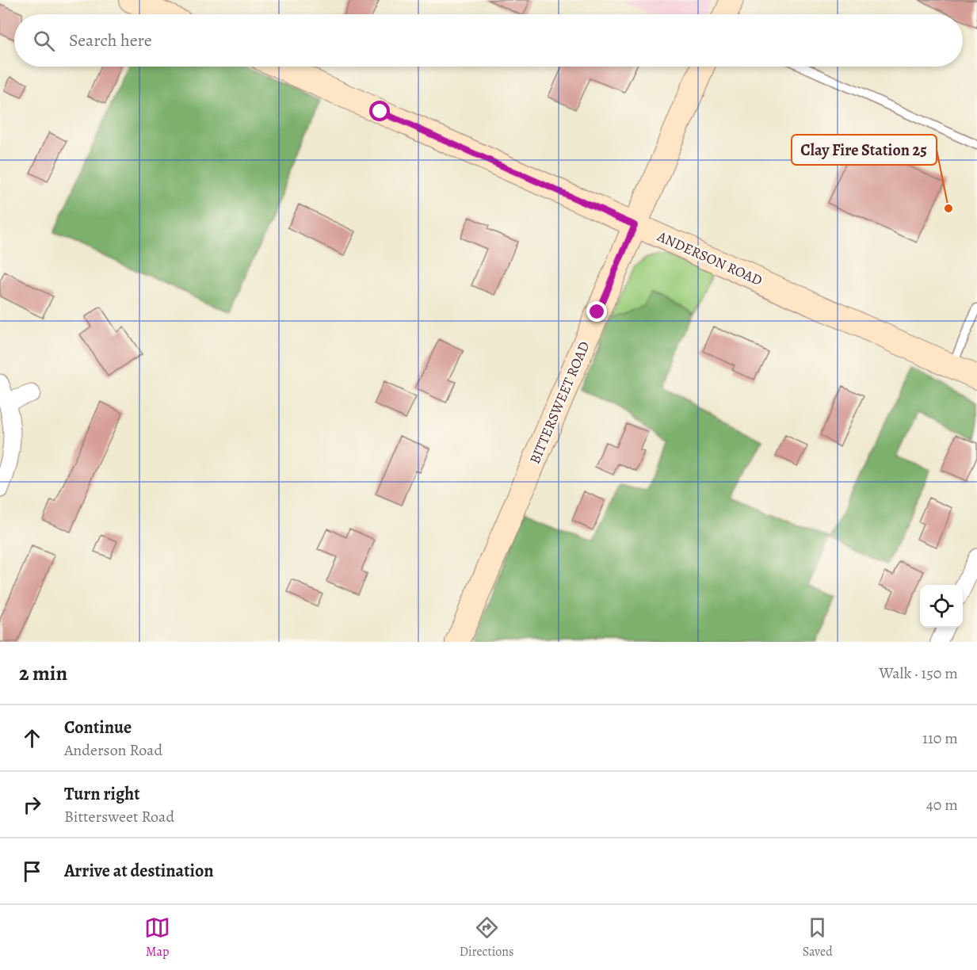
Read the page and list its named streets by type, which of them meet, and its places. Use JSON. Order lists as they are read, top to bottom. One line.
{"streets":{"street":["ANDERSON ROAD","BITTERSWEET ROAD"]},"crossings":[["ANDERSON ROAD","BITTERSWEET ROAD"]],"places":["Clay Fire Station 25"],"page":{"search":"Search here","heading":["2 min","Walk · 150 m"],"list":[["Continue","Anderson Road","110 m"],["Turn right","Bittersweet Road","40 m"],"Arrive at destination"],"nav":["Map","Directions","Saved"]}}
